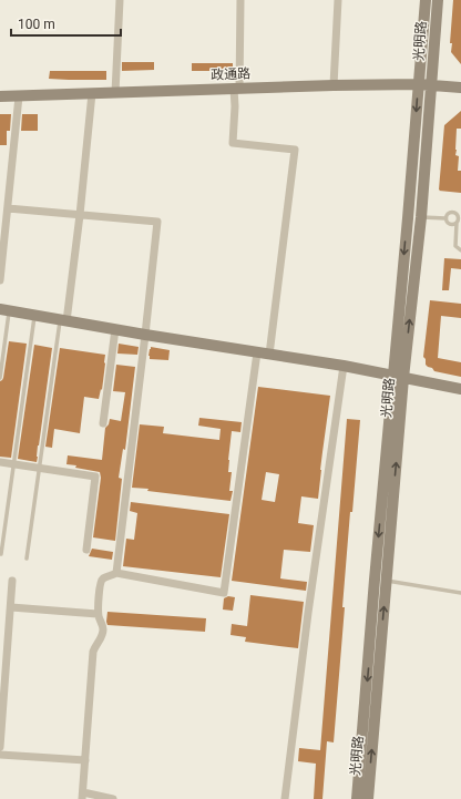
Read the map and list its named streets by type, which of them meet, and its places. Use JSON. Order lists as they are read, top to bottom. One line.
{"streets":{"main road":["光明路","政通路"]},"crossings":[["光明路","政通路"]],"scale_bar":"100 m"}
